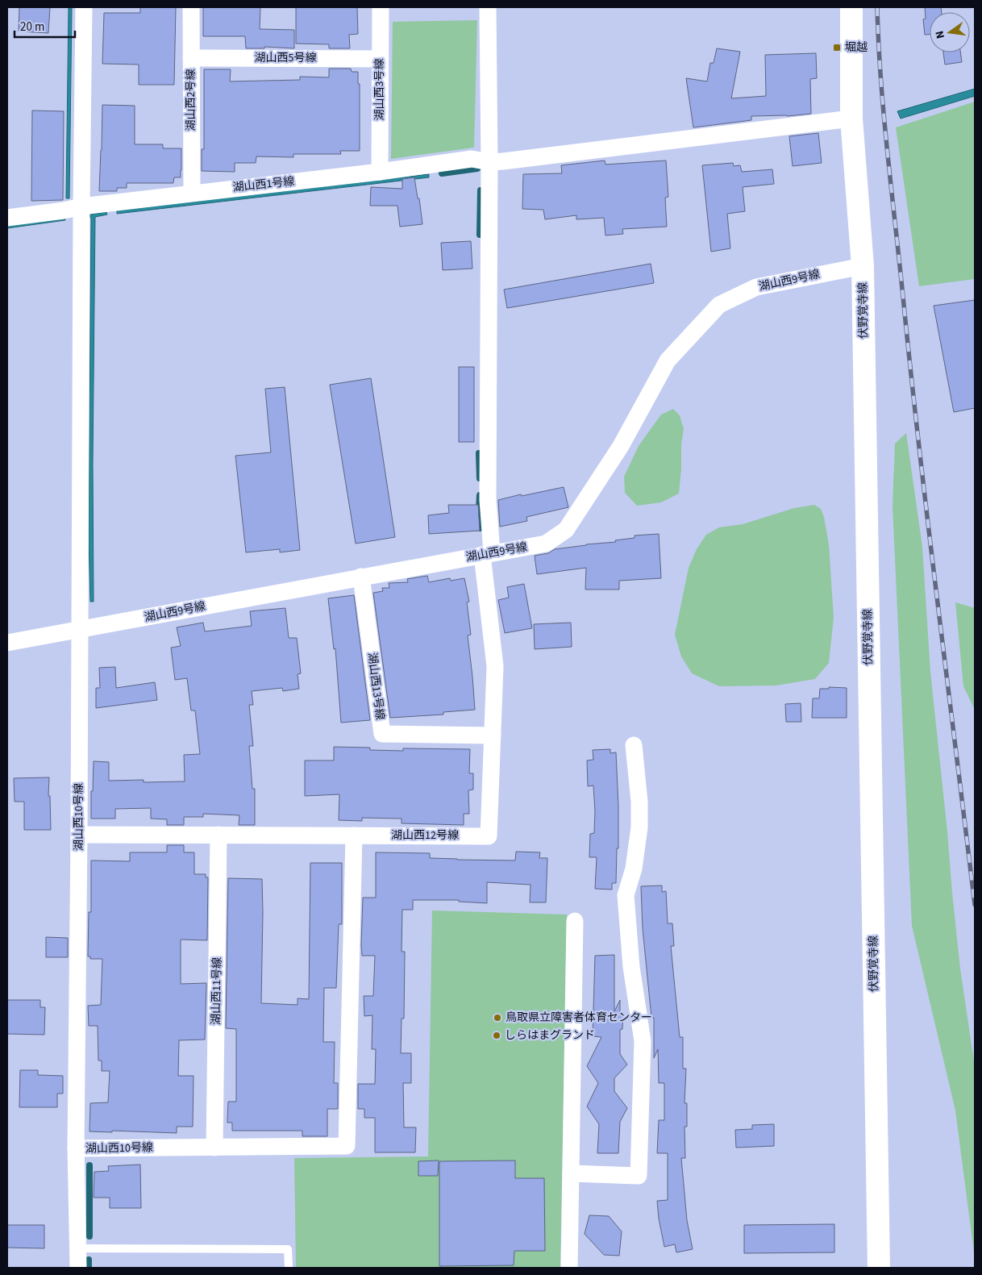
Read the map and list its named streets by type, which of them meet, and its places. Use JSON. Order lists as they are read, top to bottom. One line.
{"streets":{"main road":["伏野覚寺線"],"street":["湖山西5号線","湖山西3号線","湖山西2号線","湖山西1号線","湖山西9号線","湖山西13号線","湖山西10号線","湖山西12号線","湖山西11号線"]},"crossings":[["湖山西5号線","湖山西3号線"],["湖山西5号線","湖山西2号線"],["湖山西3号線","湖山西1号線"],["湖山西2号線","湖山西1号線"],["湖山西1号線","伏野覚寺線"],["湖山西1号線","湖山西10号線"],["湖山西1号線","湖山西12号線"],["湖山西9号線","伏野覚寺線"],["湖山西9号線","湖山西13号線"],["湖山西9号線","湖山西10号線"],["湖山西9号線","湖山西12号線"],["湖山西13号線","湖山西12号線"],["湖山西10号線","湖山西12号線"],["湖山西10号線","湖山西11号線"],["湖山西12号線","湖山西11号線"]],"places":{"transit":["堀越"],"other":["鳥取県立障害者体育センター","しらはまグランド"]},"scale_bar":"20 m","north":"left"}
